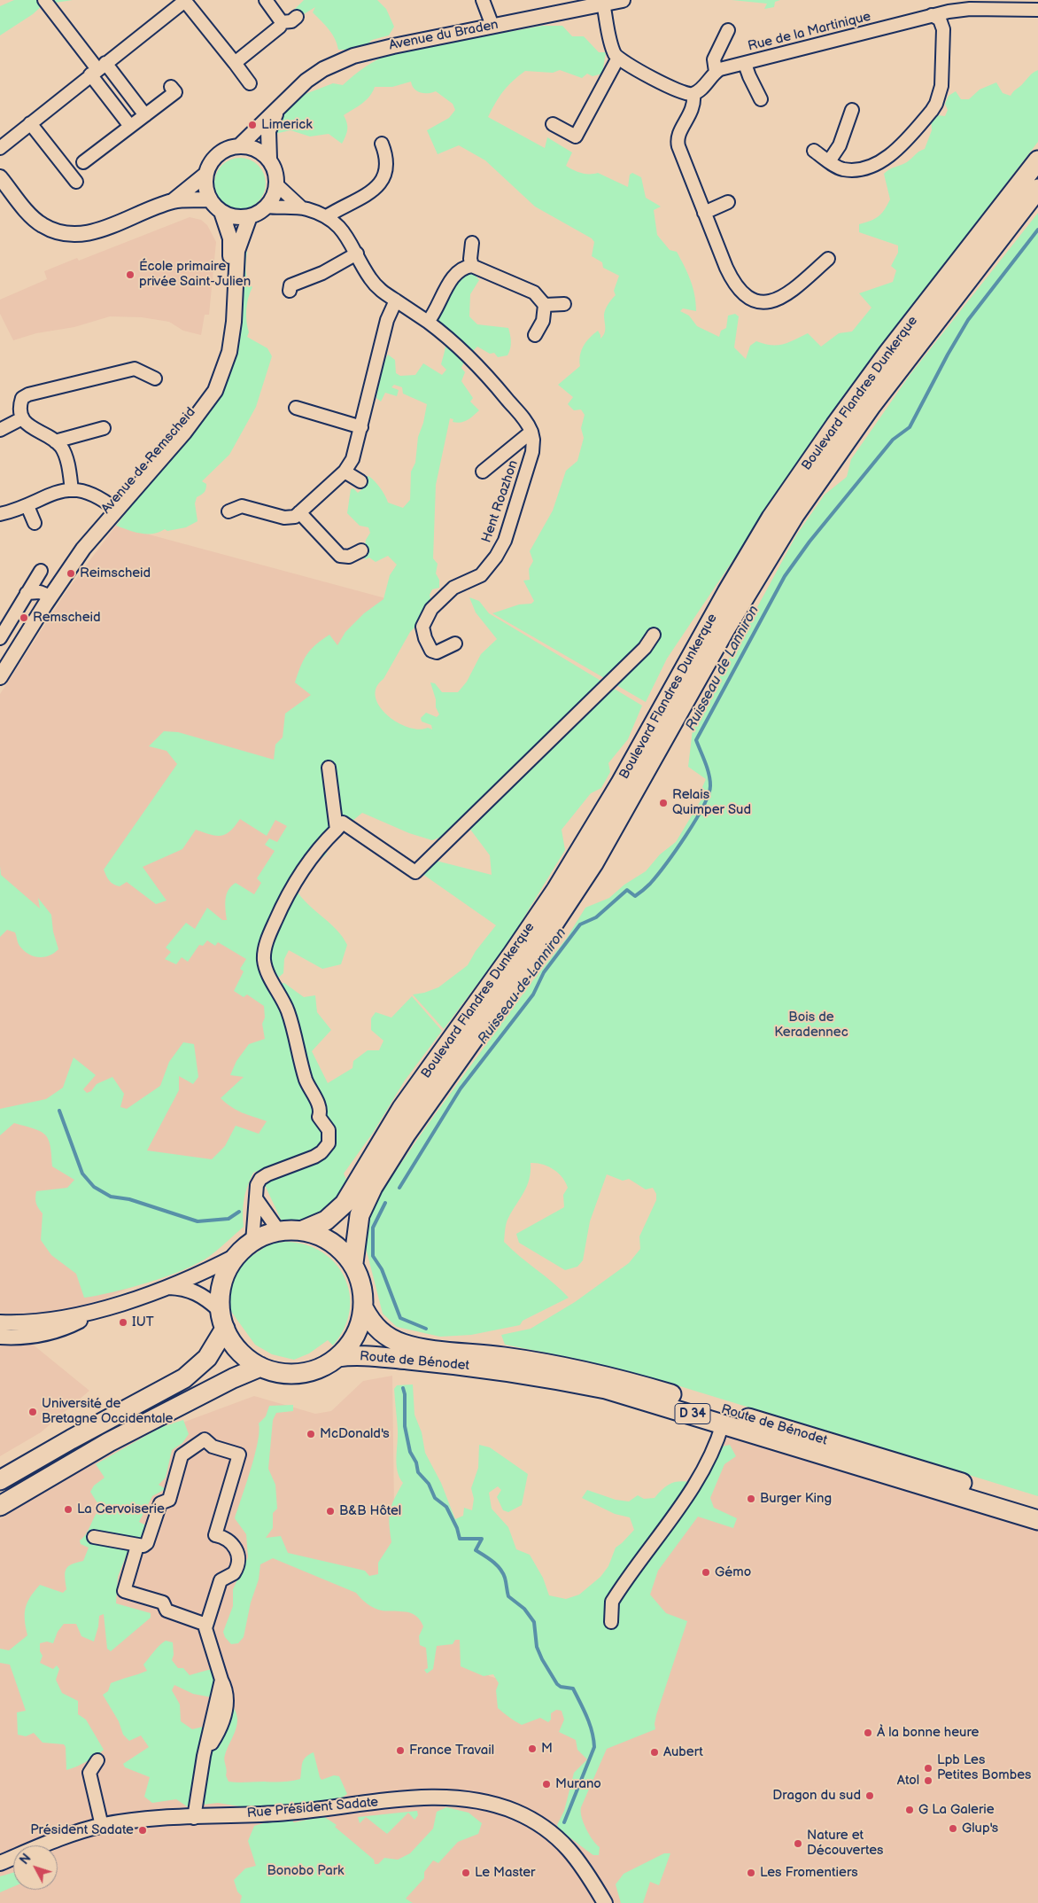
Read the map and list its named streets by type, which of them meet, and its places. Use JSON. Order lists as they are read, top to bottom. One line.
{"streets":{"main road":["Boulevard Flandres Dunkerque","Route de Bénodet","D 34"],"street":["Rue de la Martinique","Avenue du Braden","Avenue de Remscheid","Hent Roazhon","Rue Président Sadate"]},"crossings":[["Avenue du Braden","Avenue de Remscheid"],["Boulevard Flandres Dunkerque","Route de Bénodet"]],"water":["Ruisseau de Lanniron"],"parks":["Bois de Keradennec","Bonobo Park"],"places":["Limerick","École primaire privée Saint-Julien","Reimscheid","Remscheid","Relais Quimper Sud","IUT","Université de Bretagne Occidentale","McDonald's","Burger King","La Cervoiserie","B&B Hôtel","Gémo","À la bonne heure","M","France Travail","Aubert","Lpb Les Petites Bombes","Atol","Murano","Dragon du sud","G La Galerie","Glup's","Président Sadate","Nature et Découvertes","Le Master","Les Fromentiers"],"north":"top left"}
